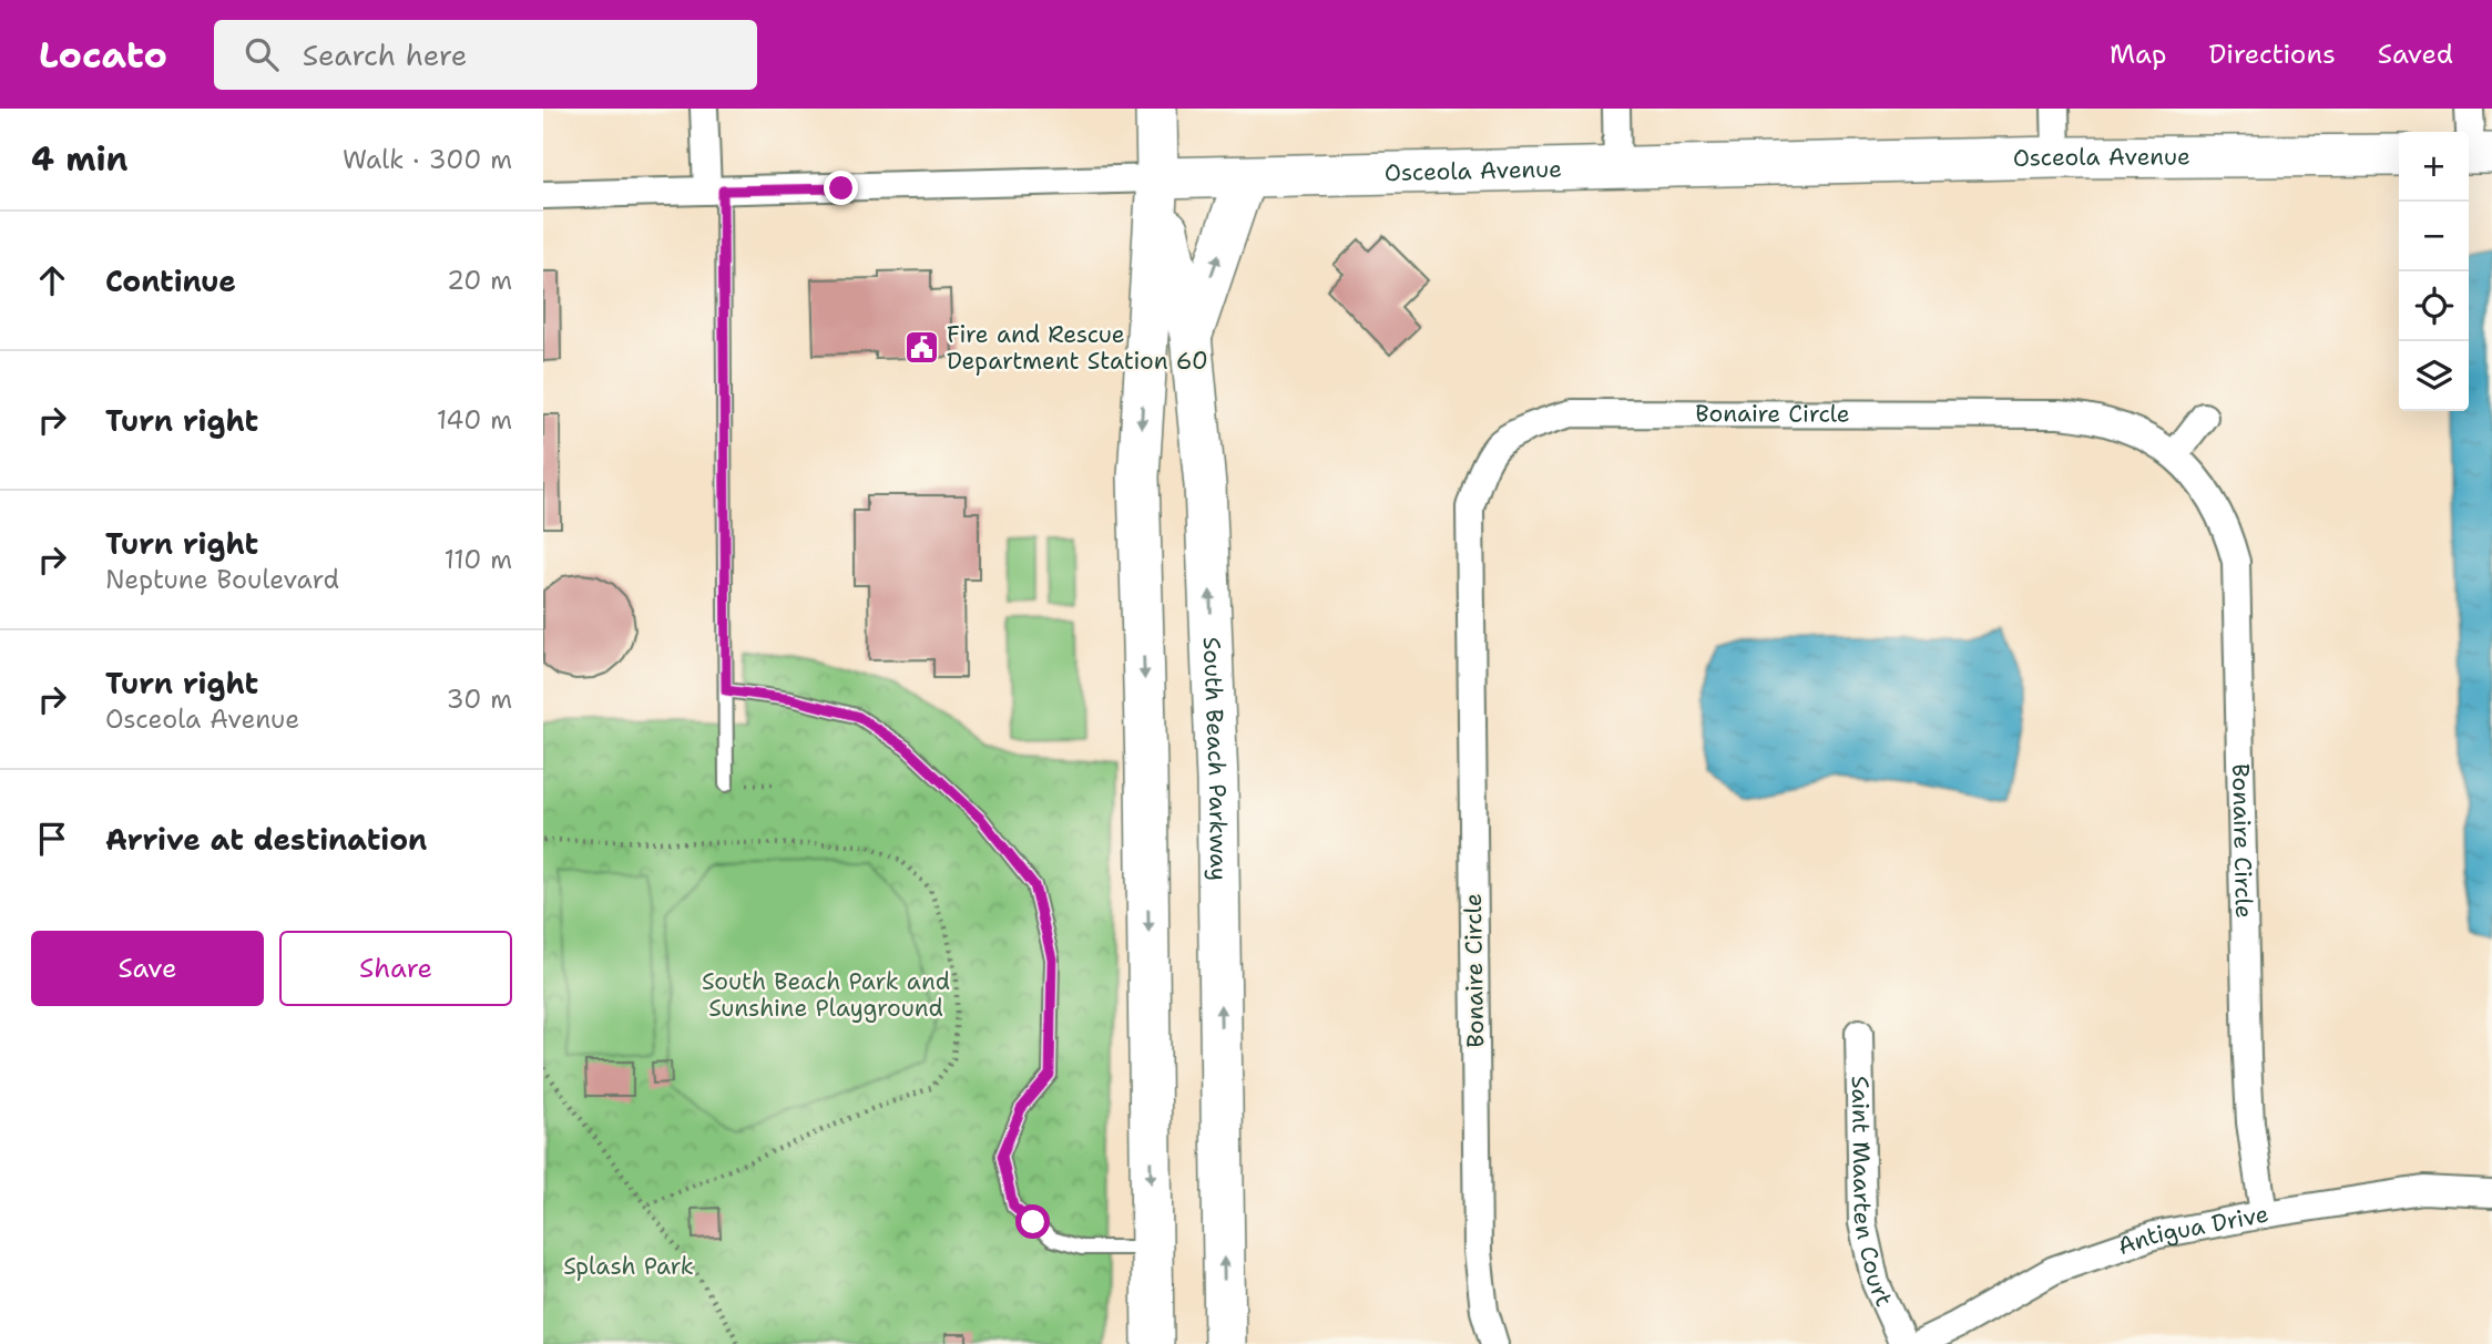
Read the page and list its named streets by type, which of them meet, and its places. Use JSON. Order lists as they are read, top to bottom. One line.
{"streets":{"street":["Osceola Avenue","Bonaire Circle","South Beach Parkway","Saint Maarten Court","Antigua Drive"]},"crossings":[["Osceola Avenue","South Beach Parkway"],["Bonaire Circle","Antigua Drive"]],"parks":["South Beach Park and Sunshine Playground","Splash Park"],"places":{"public building":["Fire and Rescue Department Station 60"]},"page":{"header":"Locato","search":"Search here","nav":["Map","Directions","Saved"],"heading":["4 min","Walk · 300 m"],"map_buttons":["+","−"],"list":[["Continue","20 m"],["Turn right","140 m"],["Turn right","Neptune Boulevard","110 m"],["Turn right","Osceola Avenue","30 m"],"Arrive at destination"],"buttons":["Save","Share"]}}
